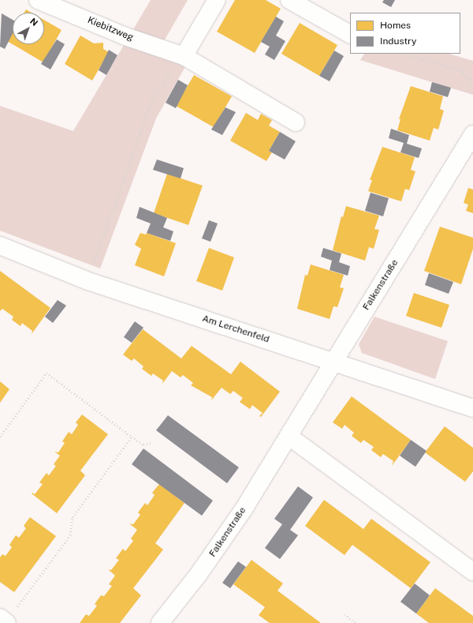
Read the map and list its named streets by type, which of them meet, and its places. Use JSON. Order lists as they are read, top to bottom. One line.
{"streets":{"street":["Kiebitzweg","Falkenstraße","Am Lerchenfeld"]},"crossings":[["Falkenstraße","Am Lerchenfeld"]],"legend":["Homes","Industry"],"north":"top right"}
